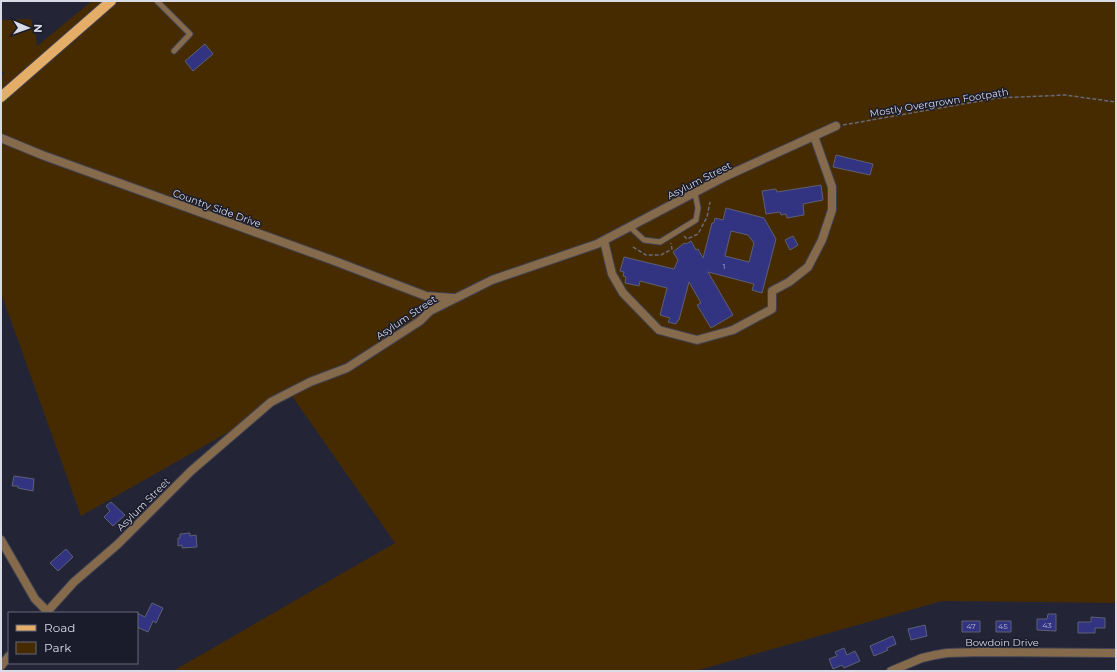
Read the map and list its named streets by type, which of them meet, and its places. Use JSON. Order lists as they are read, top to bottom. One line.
{"streets":{"street":["Asylum Street","Country Side Drive","Bowdoin Drive"],"path":["Mostly Overgrown Footpath"]},"crossings":[["Mostly Overgrown Footpath","Asylum Street"],["Asylum Street","Country Side Drive"]],"house_numbers":["1","43","47","45"],"legend":["Road","Park"],"north":"right"}
